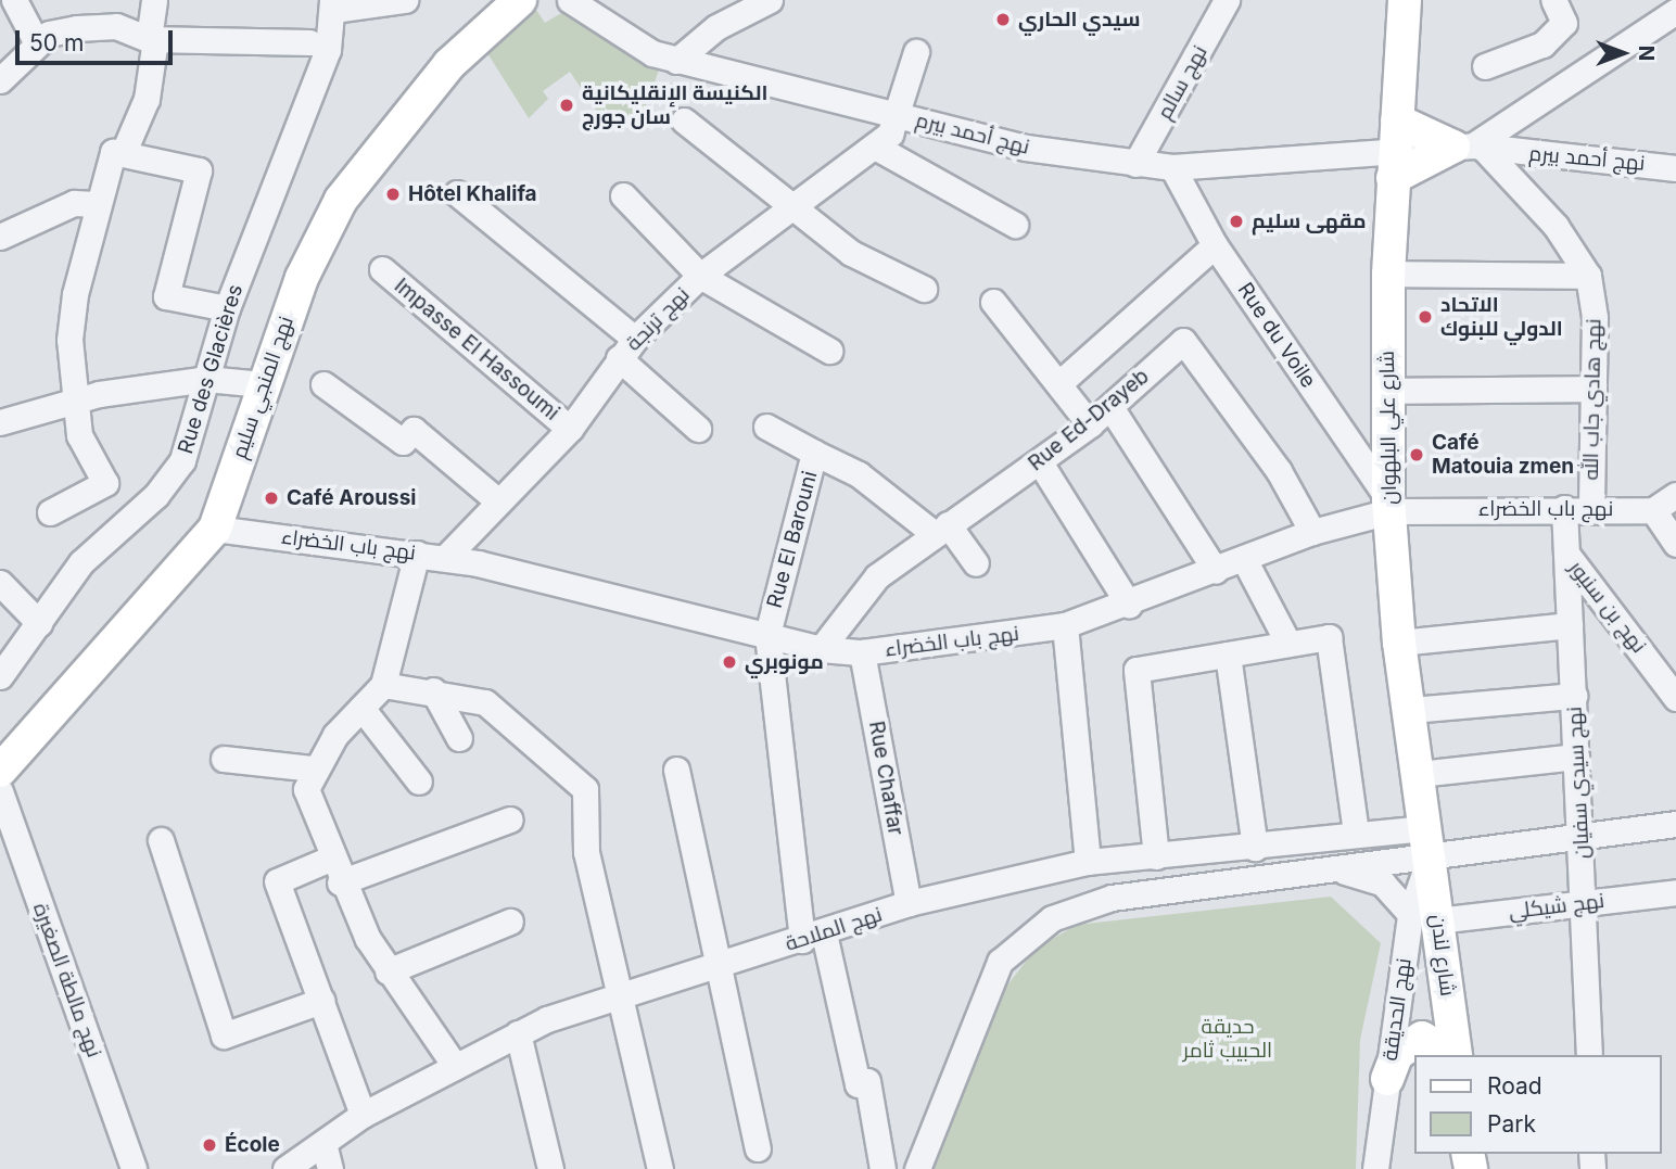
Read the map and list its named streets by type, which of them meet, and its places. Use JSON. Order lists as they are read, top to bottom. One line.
{"streets":{"main road":["نهج المنجي سليم","شارع علي البلهوان","شارع لندن"],"street":["نهج سالم","نهج أحمد بيرم","نهج ترنجة","Rue du Voile","Impasse El Hassoumi","Rue des Glacières","نهج هادي جاب الله","Rue Ed-Drayeb","نهج باب الخضراء","Rue El Barouni","نهج بن سنيور","Rue Chaffar","نهج سيدي سفيان","نهج شيكلي","نهج الملاحة","نهج مالطة الصغيرة","نهج الحديقة"]},"crossings":[["نهج سالم","نهج أحمد بيرم"],["نهج أحمد بيرم","نهج ترنجة"],["نهج أحمد بيرم","Rue du Voile"],["نهج أحمد بيرم","شارع علي البلهوان"],["نهج ترنجة","Impasse El Hassoumi"],["نهج ترنجة","نهج باب الخضراء"],["Rue du Voile","شارع علي البلهوان"],["Rue du Voile","نهج باب الخضراء"],["نهج المنجي سليم","نهج باب الخضراء"],["نهج هادي جاب الله","نهج باب الخضراء"],["Rue Ed-Drayeb","نهج باب الخضراء"],["شارع علي البلهوان","نهج باب الخضراء"],["شارع علي البلهوان","نهج الملاحة"],["شارع علي البلهوان","شارع لندن"],["نهج باب الخضراء","Rue El Barouni"],["نهج باب الخضراء","Rue Chaffar"],["نهج باب الخضراء","نهج سيدي سفيان"],["نهج بن سنيور","نهج سيدي سفيان"],["Rue Chaffar","نهج الملاحة"],["نهج سيدي سفيان","نهج شيكلي"],["نهج شيكلي","شارع لندن"],["نهج شيكلي","نهج الحديقة"],["نهج الملاحة","شارع لندن"],["شارع لندن","نهج الحديقة"]],"parks":["حديقة الحبيب ثامر"],"places":["سيدي الحاري","الكنيسة الإنقليكانية سان جورج","Hôtel Khalifa","مقهى سليم","الاتحاد الدولي للبنوك","Café Matouia zmen","Café Aroussi","مونوبري","École"],"legend":["Road","Park"],"scale_bar":"50 m","north":"right"}
